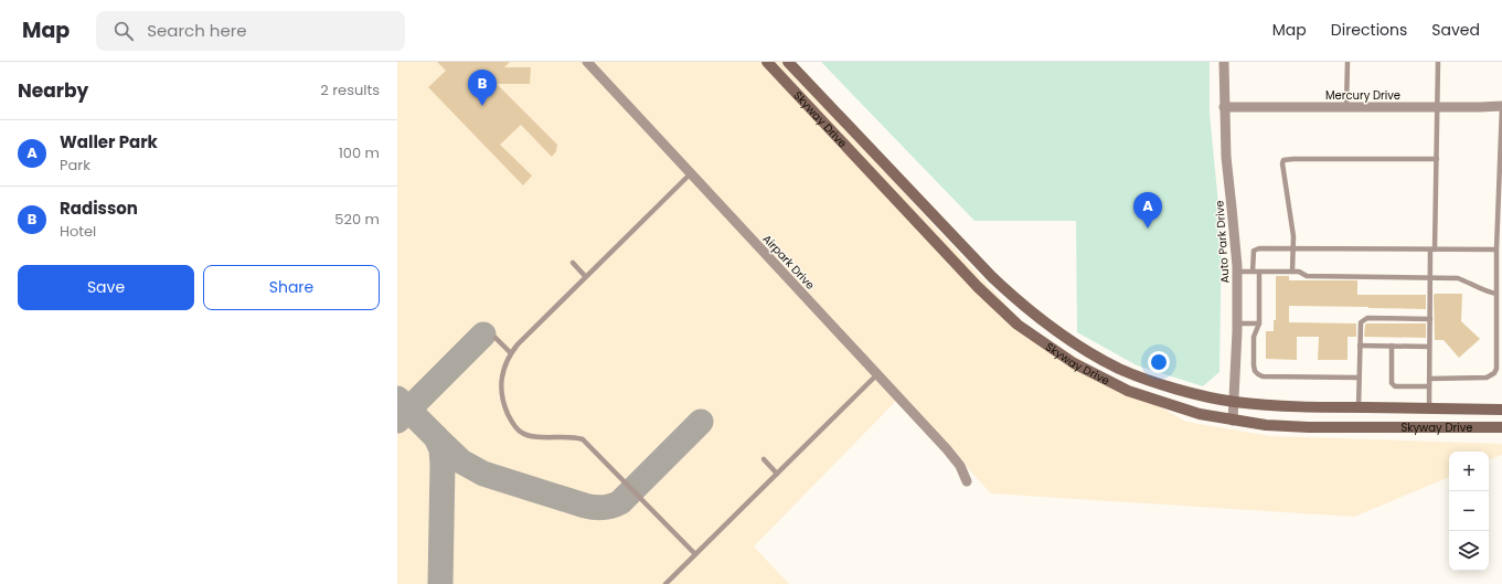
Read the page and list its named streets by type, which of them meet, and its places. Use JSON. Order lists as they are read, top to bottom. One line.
{"streets":{"main road":["Skyway Drive"],"street":["Mercury Drive","Auto Park Drive","Airpark Drive"]},"crossings":[["Mercury Drive","Auto Park Drive"],["Skyway Drive","Auto Park Drive"]],"page":{"header":"Map","search":"Search here","nav":["Map","Directions","Saved"],"heading":["Nearby","2 results"],"pins":["B","A"],"list":[{"mark":"A","name":"Waller Park","note":"Park","value":"100 m"},{"mark":"B","name":"Radisson","note":"Hotel","value":"520 m"}],"buttons":["Save","Share"],"map_buttons":["+","−"]}}
